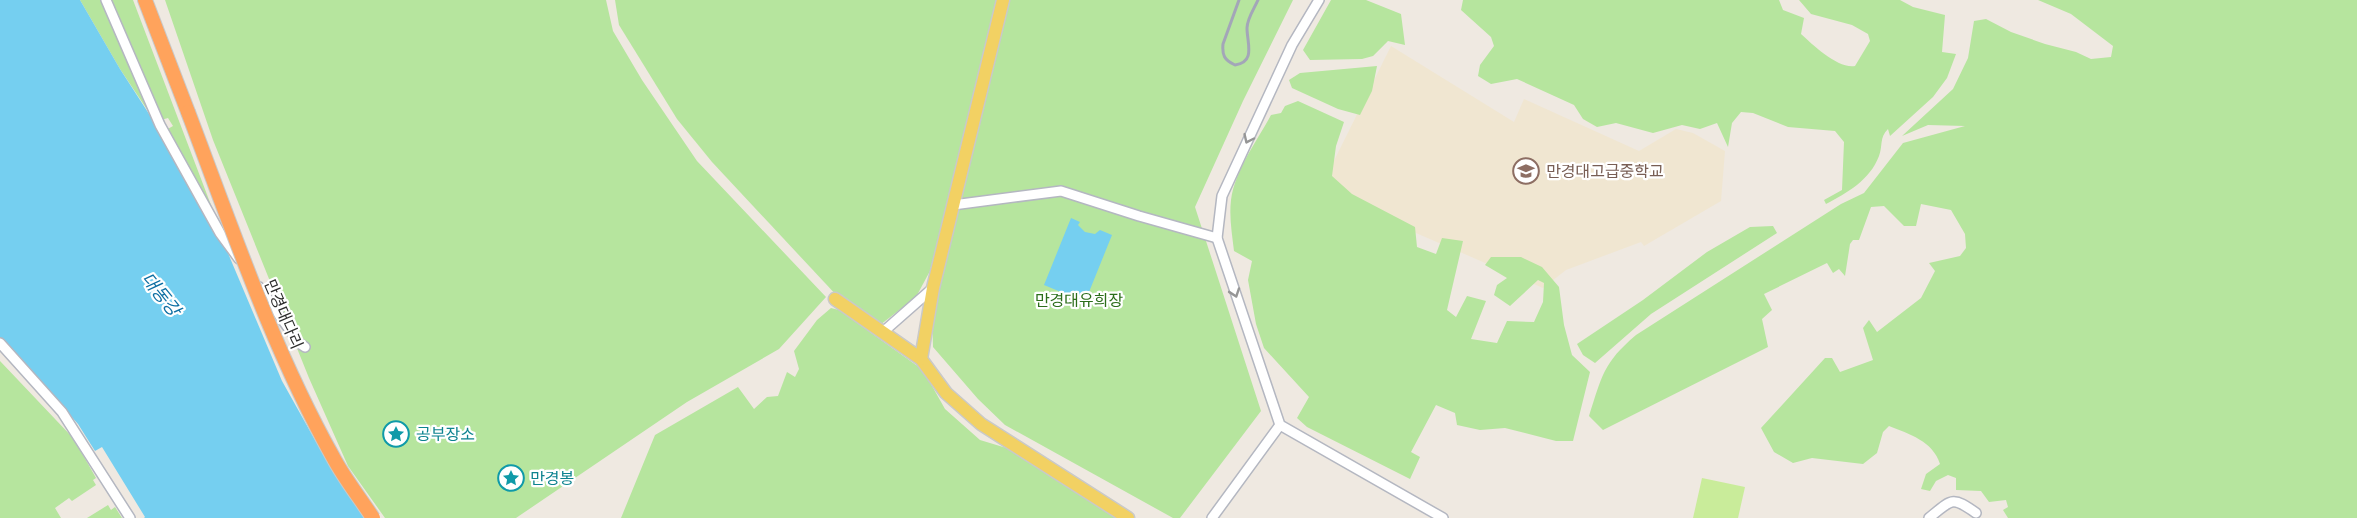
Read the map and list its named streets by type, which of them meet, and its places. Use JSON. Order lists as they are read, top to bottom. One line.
{"streets":{"highway":["만경대다리"]},"water":["대동강"],"parks":["만경대유희장"],"places":{"school or university":["만경대고급중학교"],"place":["공부장소","만경봉"]}}
